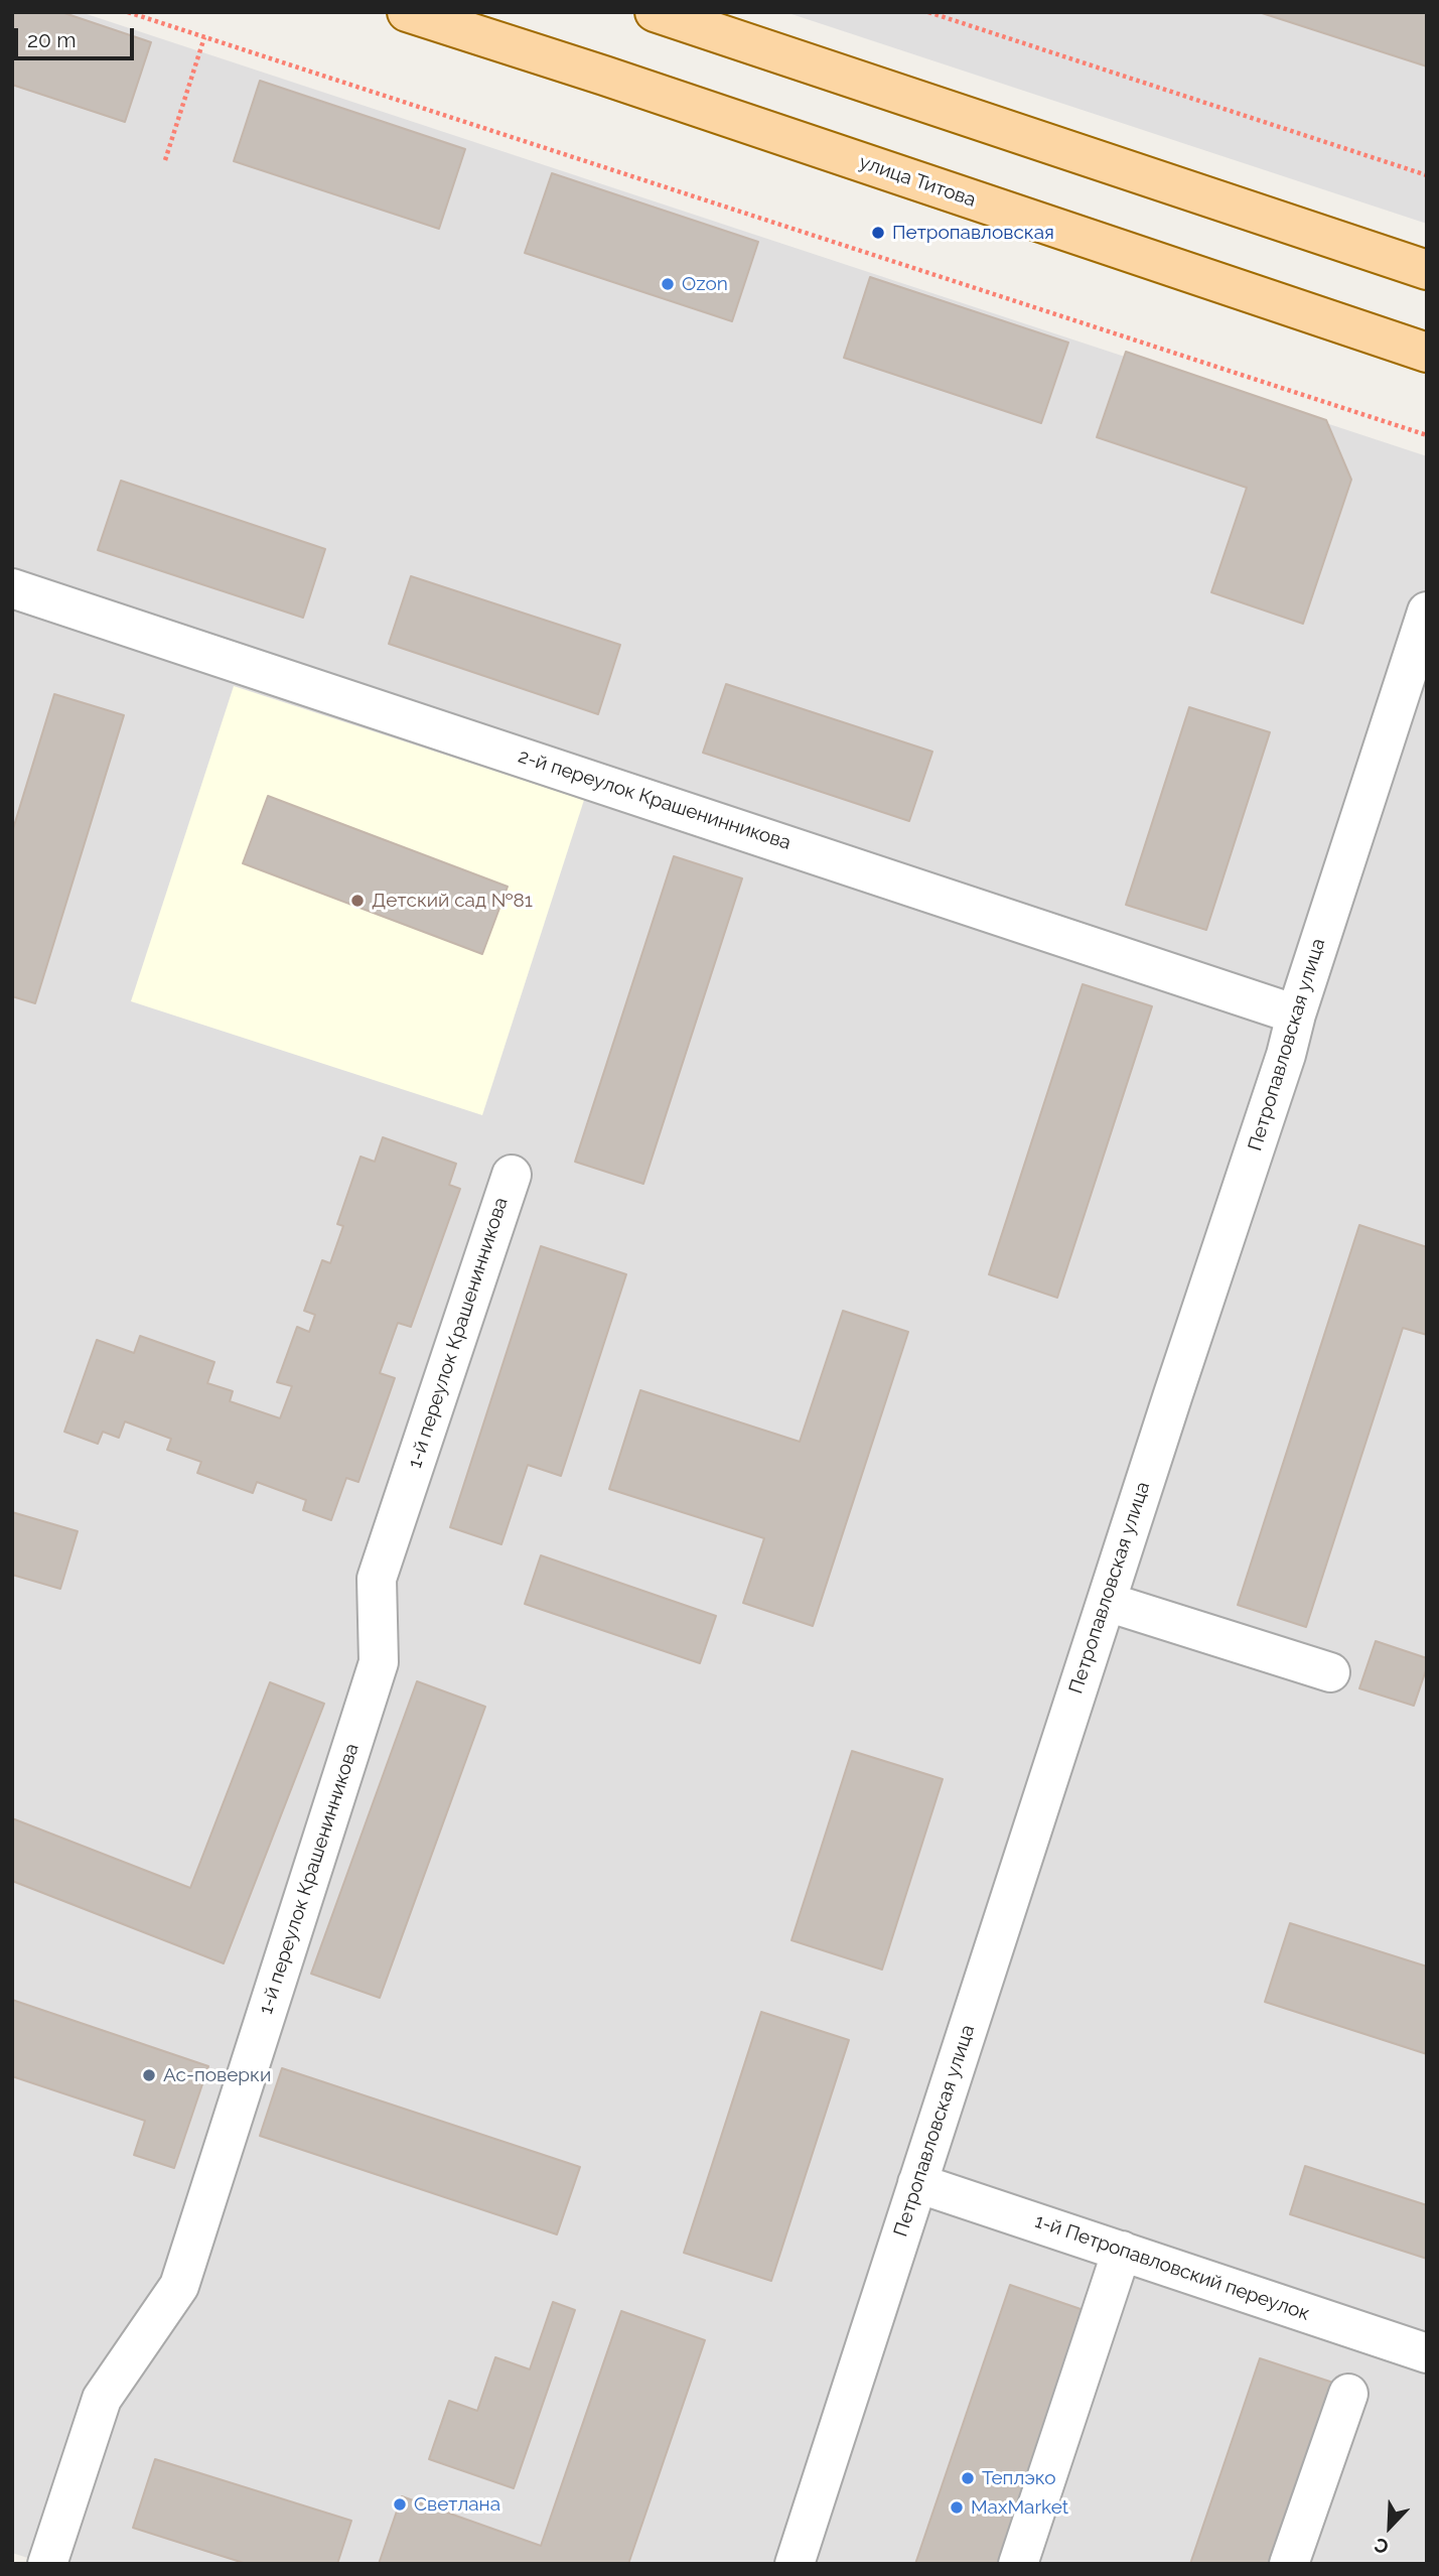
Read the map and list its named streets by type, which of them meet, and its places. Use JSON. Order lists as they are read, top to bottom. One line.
{"streets":{"main road":["улица Титова"],"street":["2-й переулок Крашенинникова","Петропавловская улица","1-й переулок Крашенинникова","1-й Петропавловский переулок"]},"crossings":[["2-й переулок Крашенинникова","Петропавловская улица"],["Петропавловская улица","1-й Петропавловский переулок"]],"places":["Петропавловская","Ozon","Детский сад №81","Ас-поверки","Теплэко","Светлана","MaxMarket"],"scale_bar":"20 m","north":"bottom left"}
